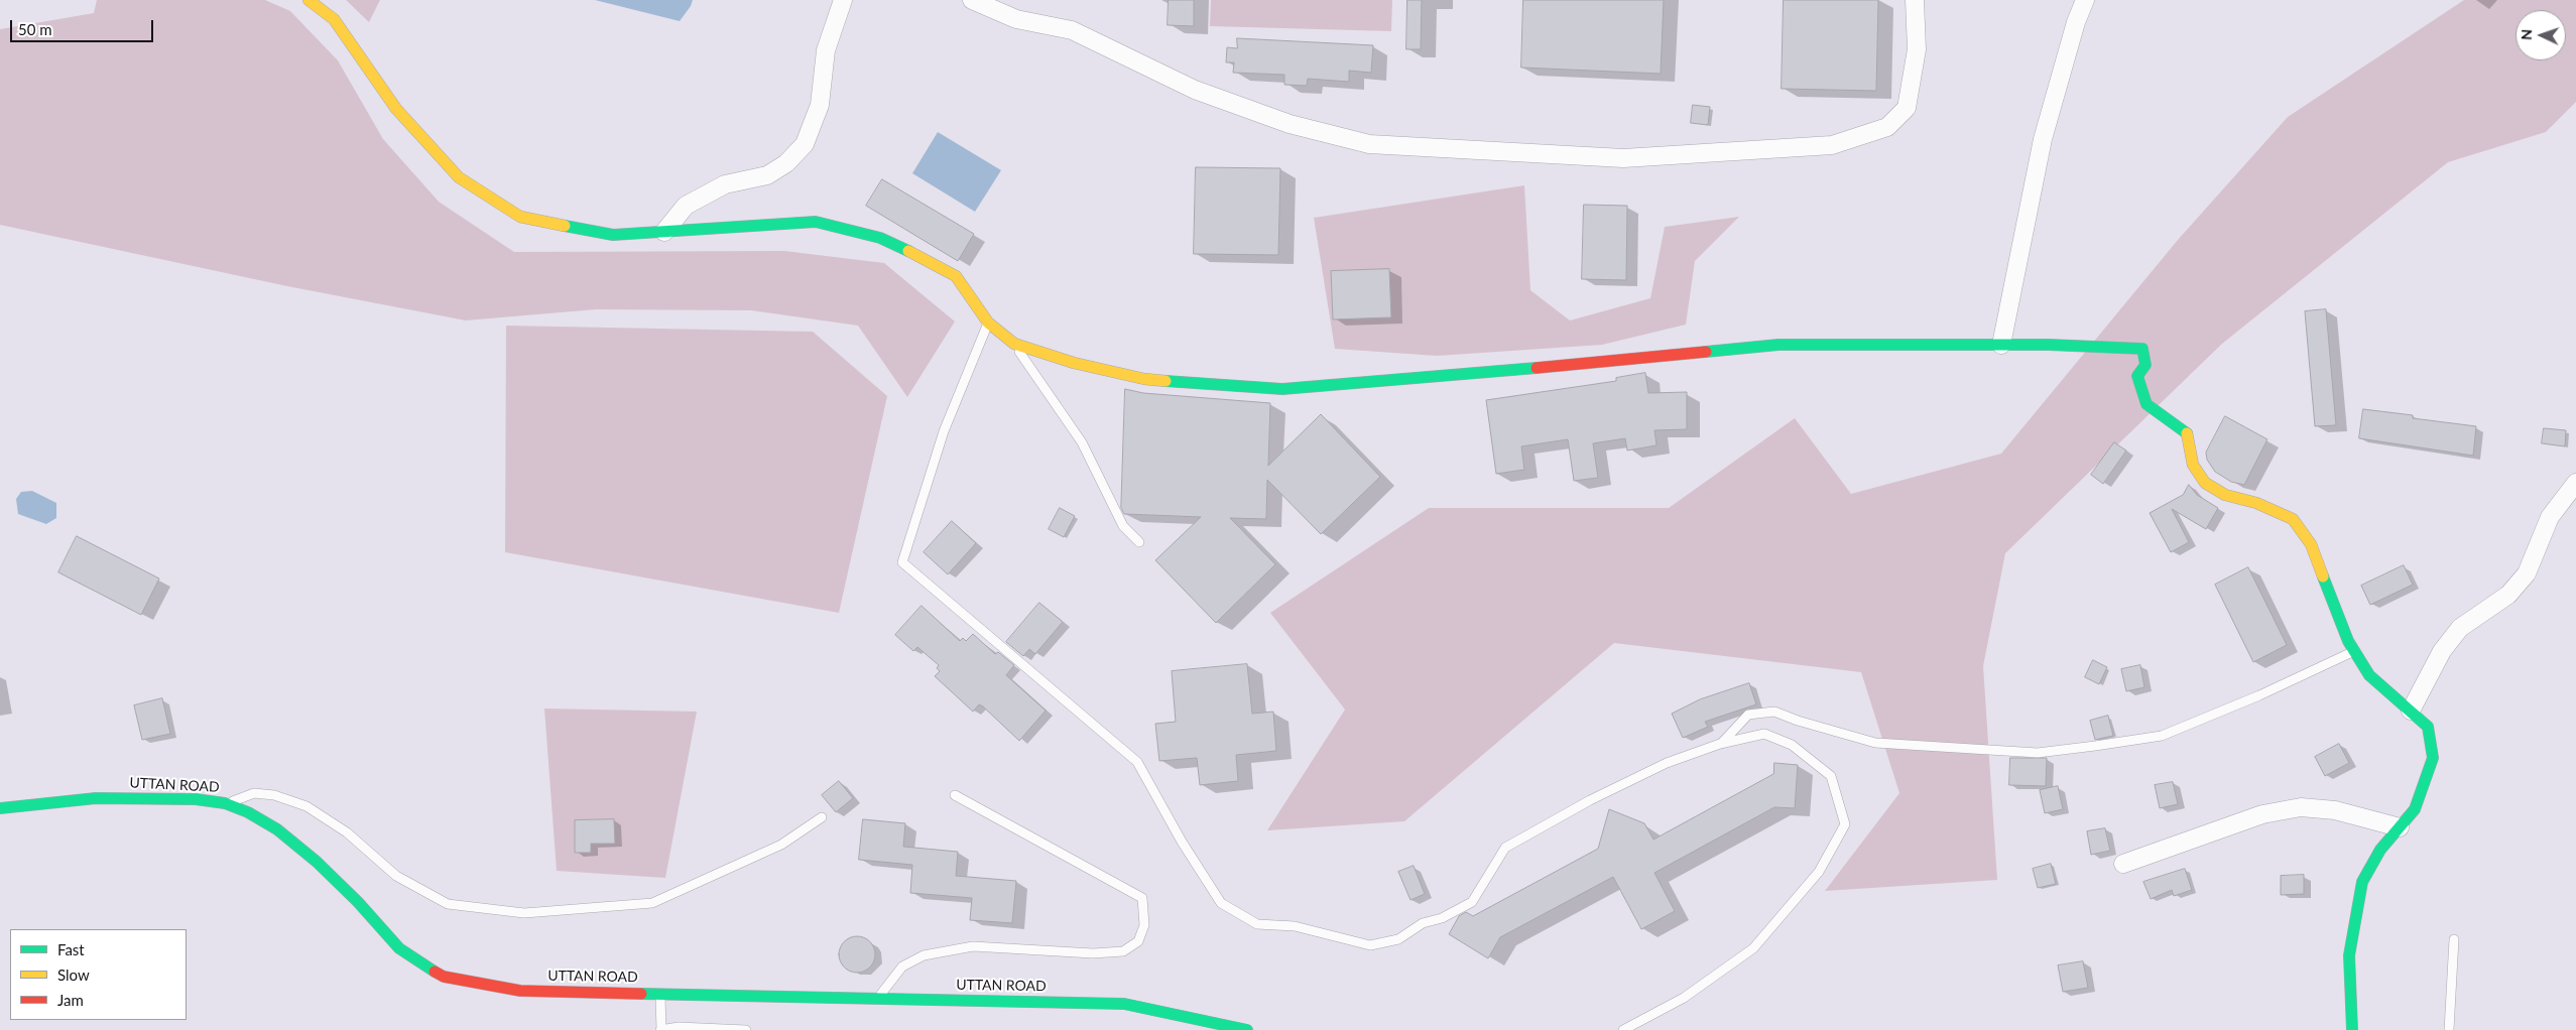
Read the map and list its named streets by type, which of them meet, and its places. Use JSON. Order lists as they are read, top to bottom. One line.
{"streets":{"street":["UTTAN ROAD"]},"legend":["Fast","Slow","Jam"],"scale_bar":"50 m","north":"left"}
